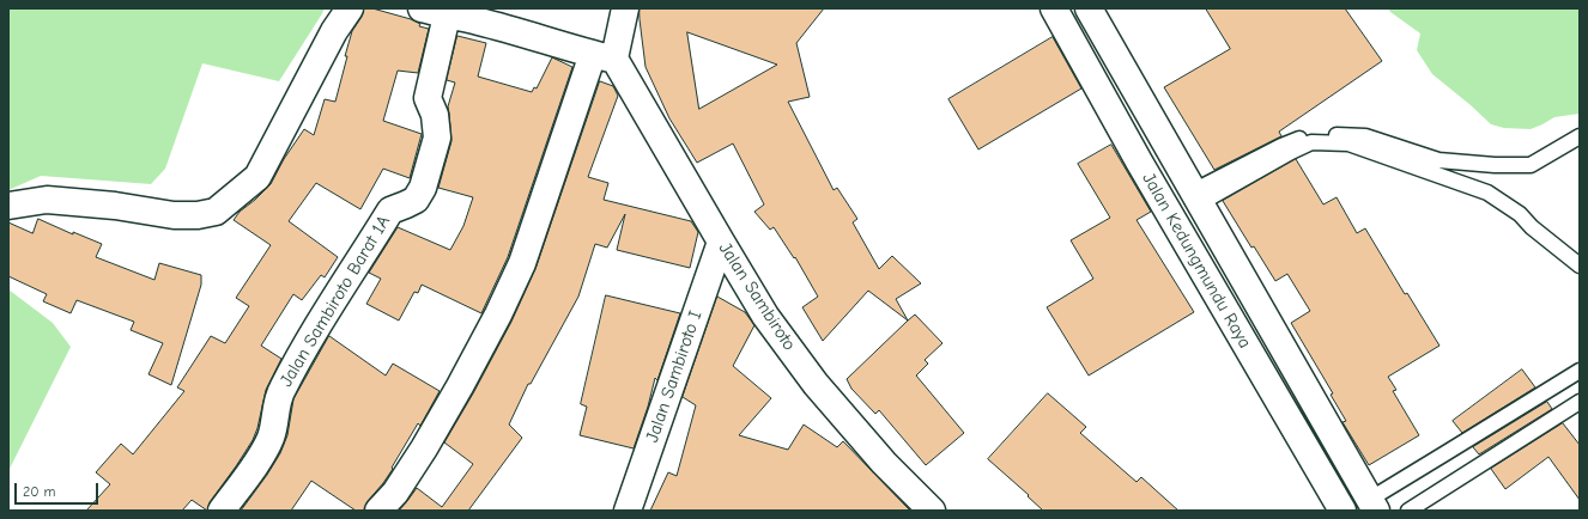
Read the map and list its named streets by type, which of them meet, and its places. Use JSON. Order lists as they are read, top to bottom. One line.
{"streets":{"street":["Jalan Kedungmundu Raya","Jalan Sambiroto","Jalan Sambiroto Barat 1A","Jalan Sambiroto I"]},"crossings":[["Jalan Sambiroto","Jalan Sambiroto I"]],"scale_bar":"20 m"}
